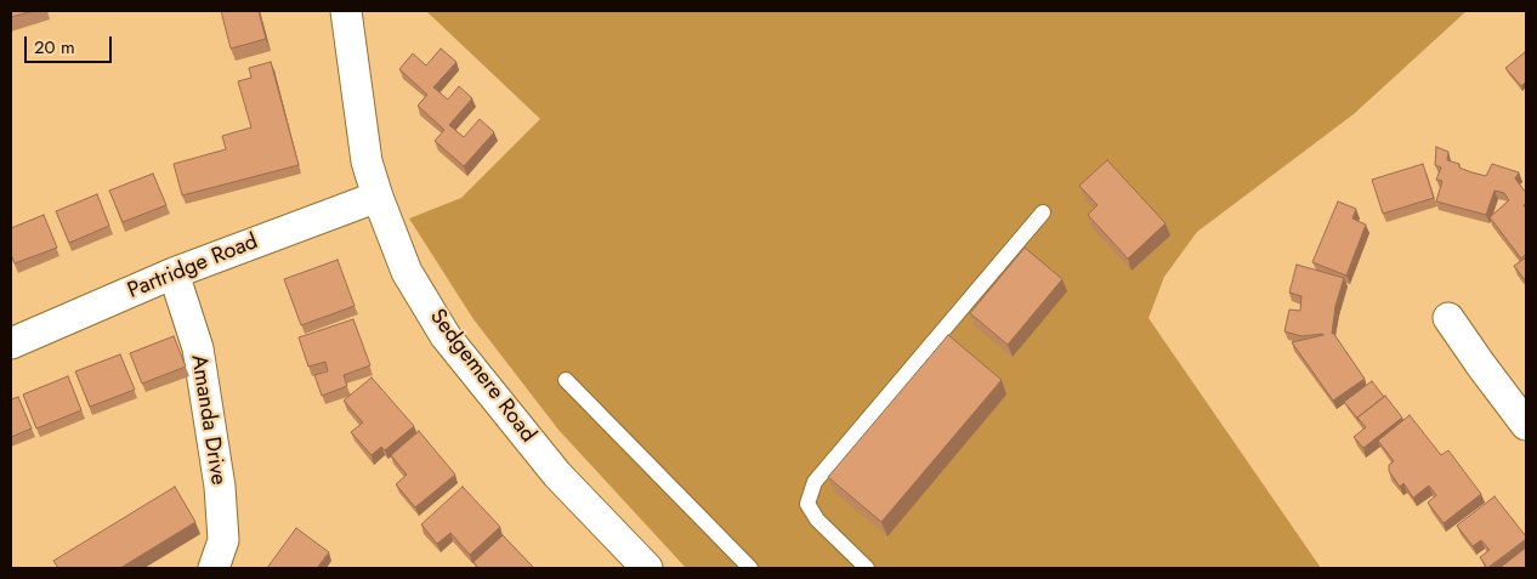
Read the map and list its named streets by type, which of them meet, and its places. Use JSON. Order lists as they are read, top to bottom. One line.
{"streets":{"street":["Partridge Road","Sedgemere Road","Amanda Drive"]},"crossings":[["Partridge Road","Sedgemere Road"],["Partridge Road","Amanda Drive"]],"scale_bar":"20 m"}
